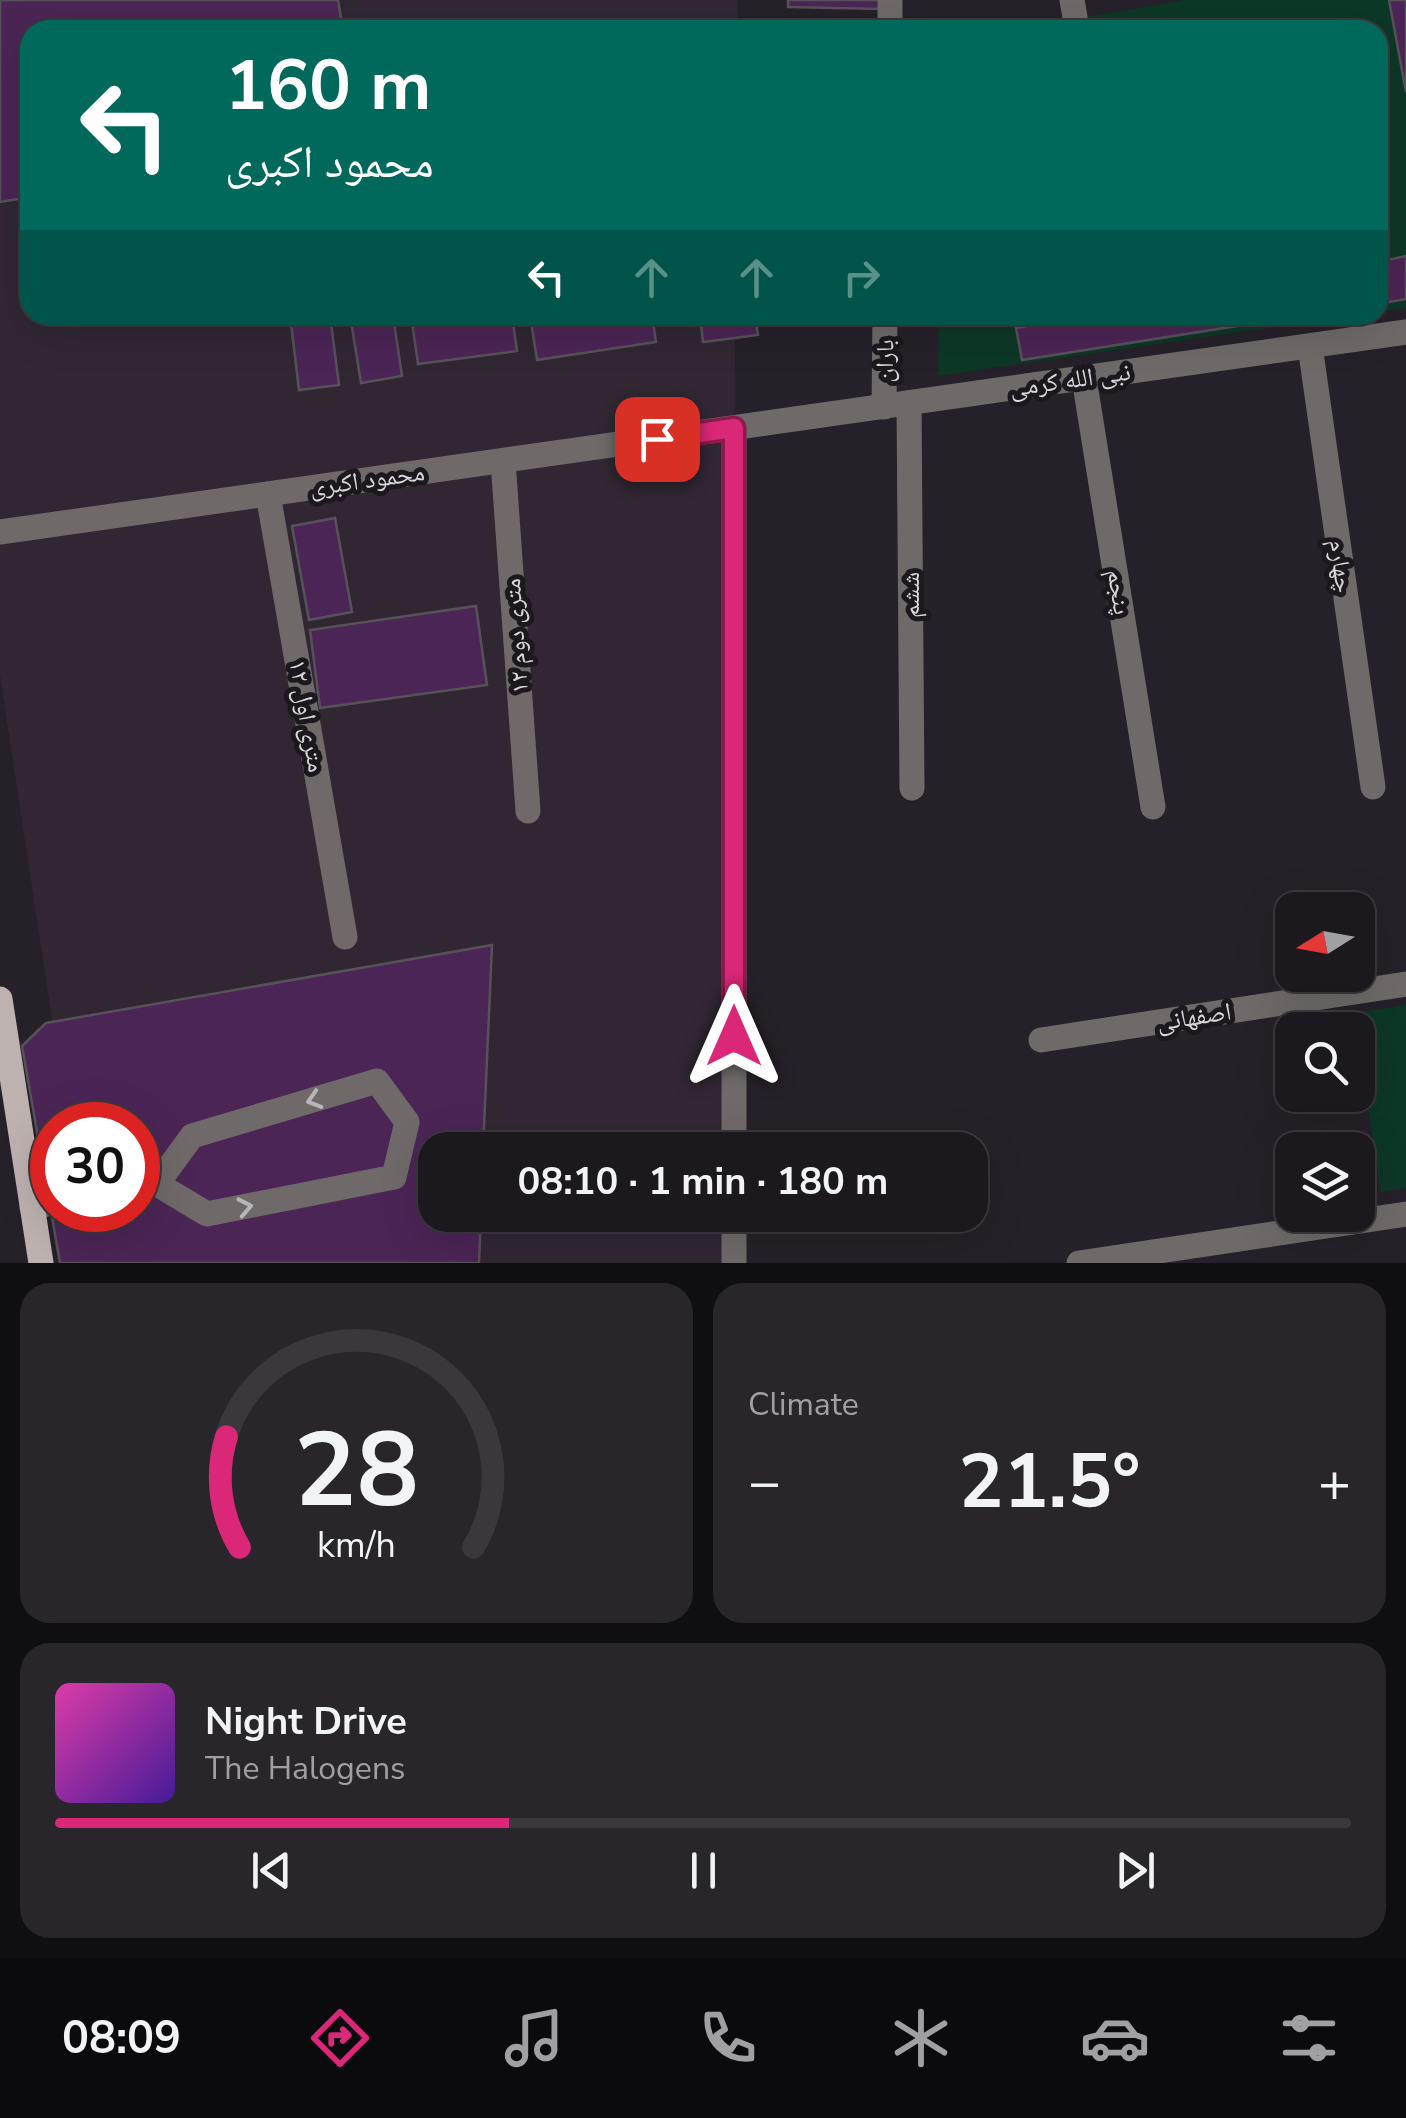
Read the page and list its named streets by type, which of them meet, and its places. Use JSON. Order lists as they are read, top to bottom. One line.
{"streets":{"street":["باران","نبی الله کرمی","محمود اکبری","چهارم","پنجم","ششم","۱۲ متری دوم","۱۲ متری اول","اصفهانی"]},"crossings":[["باران","نبی الله کرمی"],["باران","ششم"],["نبی الله کرمی","محمود اکبری"],["نبی الله کرمی","چهارم"],["نبی الله کرمی","پنجم"],["نبی الله کرمی","ششم"],["محمود اکبری","۱۲ متری دوم"],["محمود اکبری","۱۲ متری اول"]],"north":"left","page":{"turn":["160 m","محمود اکبری"],"limit":"30","trip":"08:10 · 1 min · 180 m","tile":"Climate","heat":["−","21.5°","+"],"song":["Night Drive","The Halogens"],"tabs":"08:09","gauge":["28","km/h"]}}
